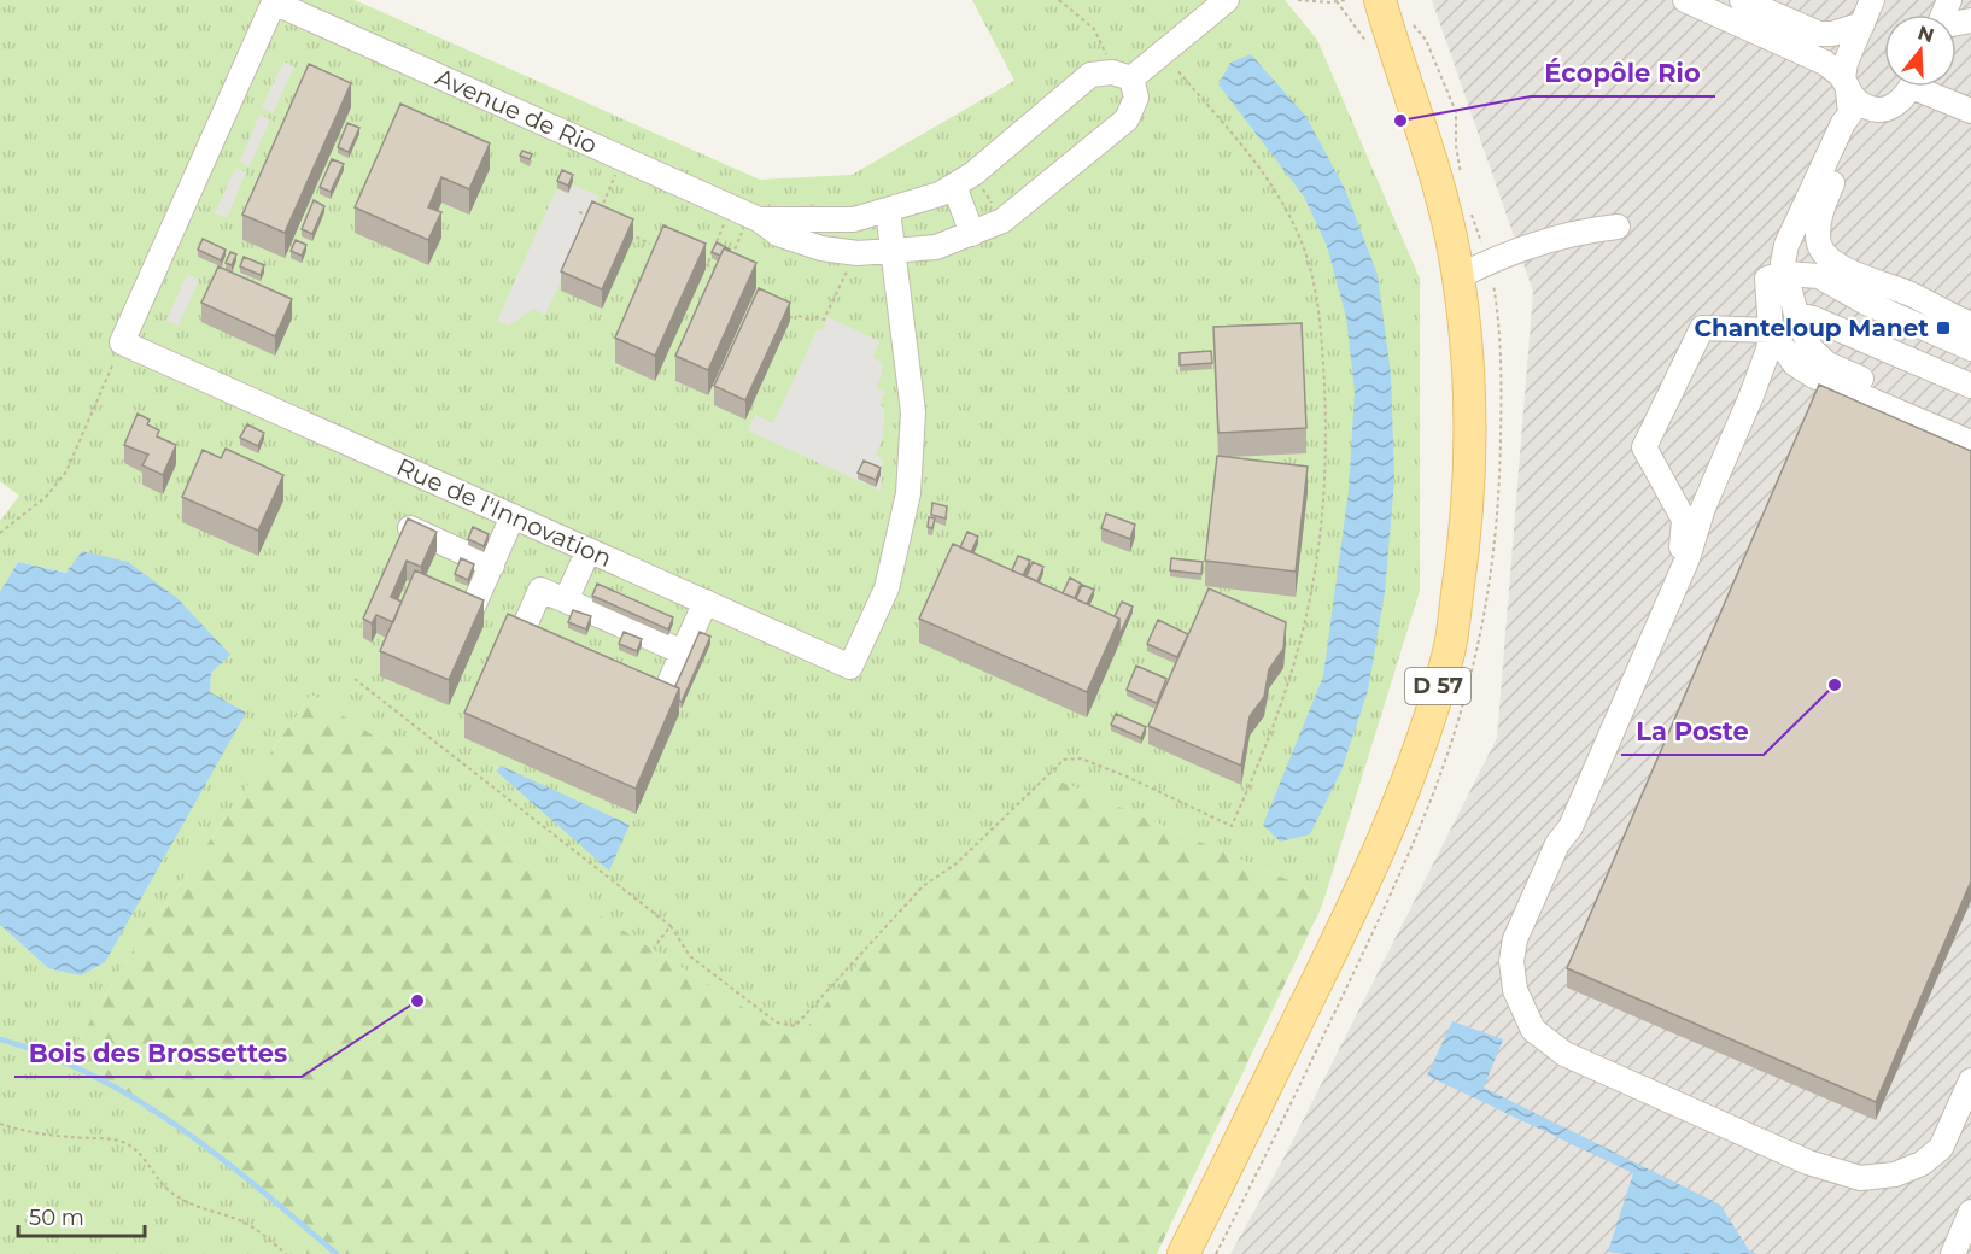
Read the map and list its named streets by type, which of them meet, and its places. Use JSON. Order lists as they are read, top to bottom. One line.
{"streets":{"main road":["D 57"],"street":["Avenue de Rio","Rue de l'Innovation"]},"crossings":[["Avenue de Rio","Rue de l'Innovation"]],"places":{"other":["Écopôle Rio","La Poste","Bois des Brossettes"],"transit":["Chanteloup Manet"]},"scale_bar":"50 m","north":"top"}
